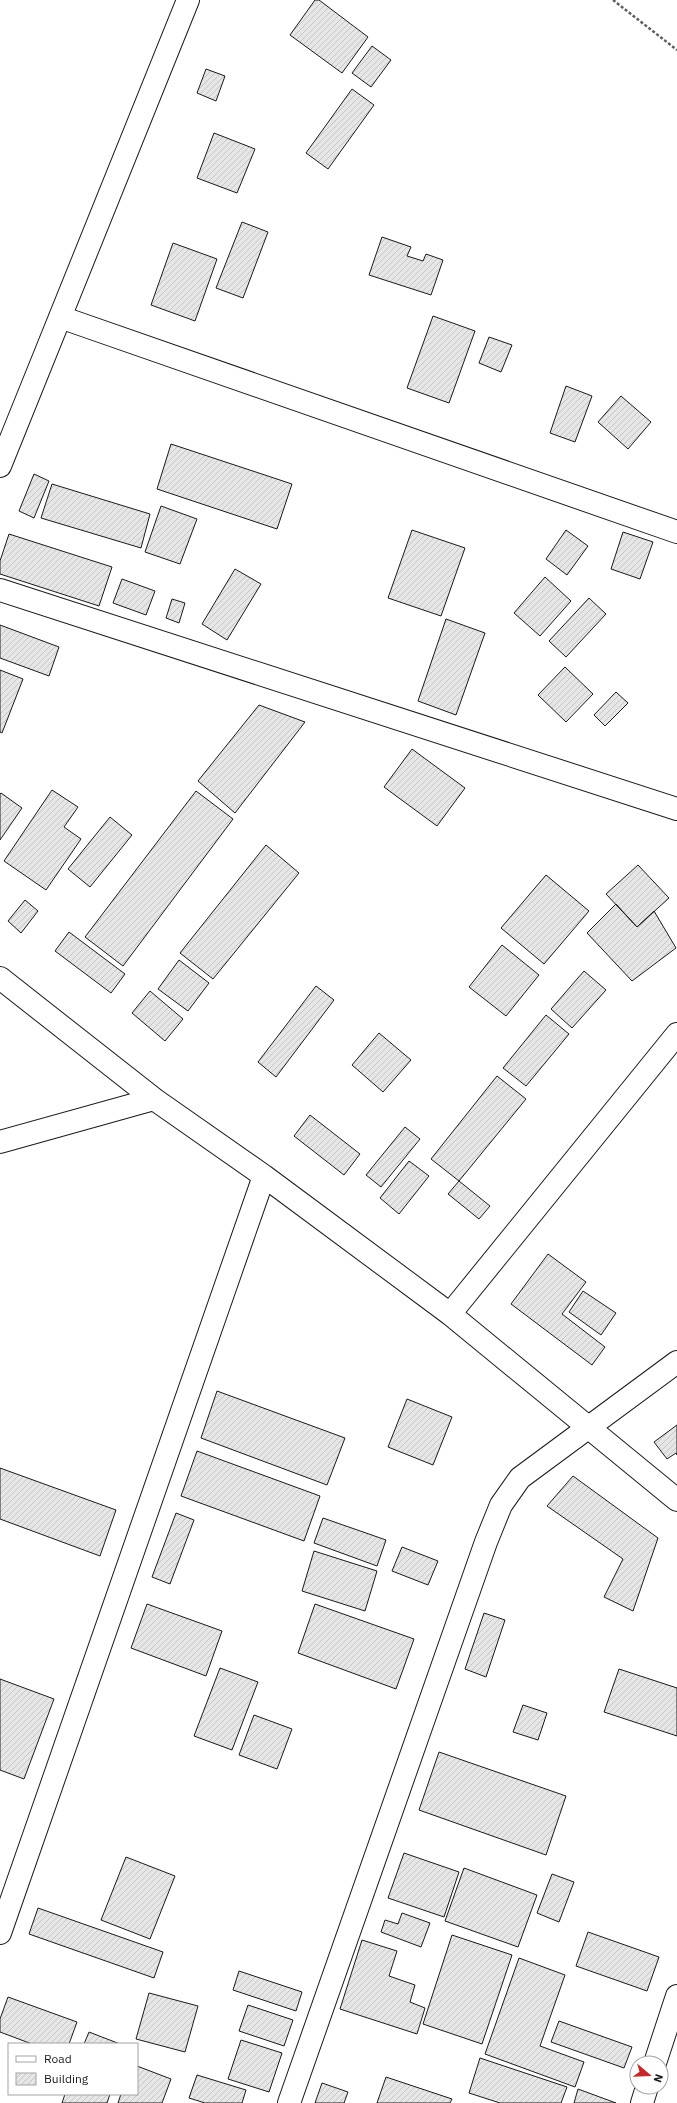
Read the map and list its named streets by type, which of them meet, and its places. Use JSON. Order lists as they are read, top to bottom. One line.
{"legend":["Road","Building"],"north":"right"}
